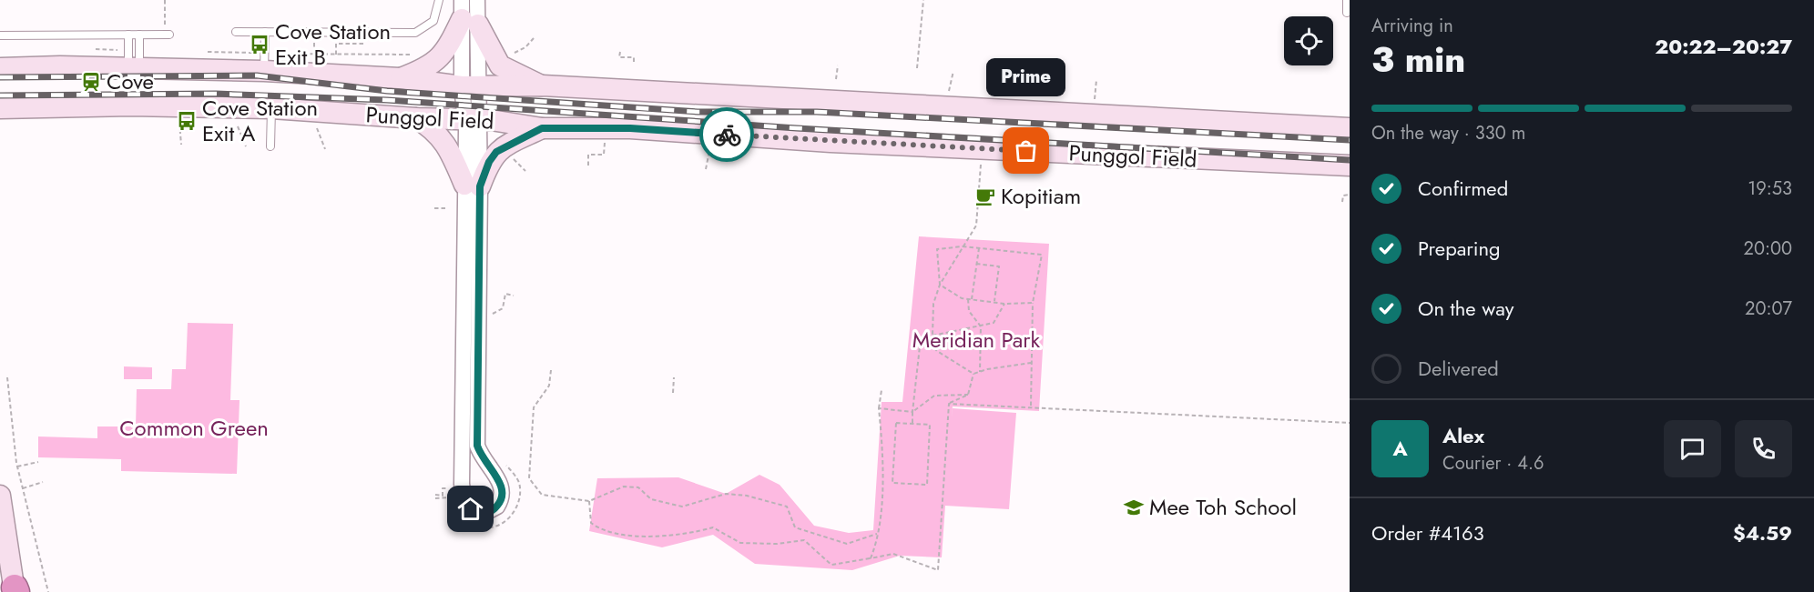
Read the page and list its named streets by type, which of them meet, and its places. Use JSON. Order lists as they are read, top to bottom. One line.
{"streets":{"street":["Punggol Field"]},"parks":["Meridian Park","Common Green"],"places":{"bus stop":["Cove Station Exit B","Cove Station Exit A"],"station":["Cove"],"other":["Prime"],"cafe":["Kopitiam"],"school or university":["Mee Toh School"]},"page":{"heading":["3 min","Arriving in","20:22–20:27"],"panel":["Alex","Courier · 4.6","Order #4163","$4.59"],"bubble":"Prime","bar":"On the way · 330 m","list":[["Confirmed","19:53"],["Preparing","20:00"],["On the way","20:07"],"Delivered"],"round":"A"}}
